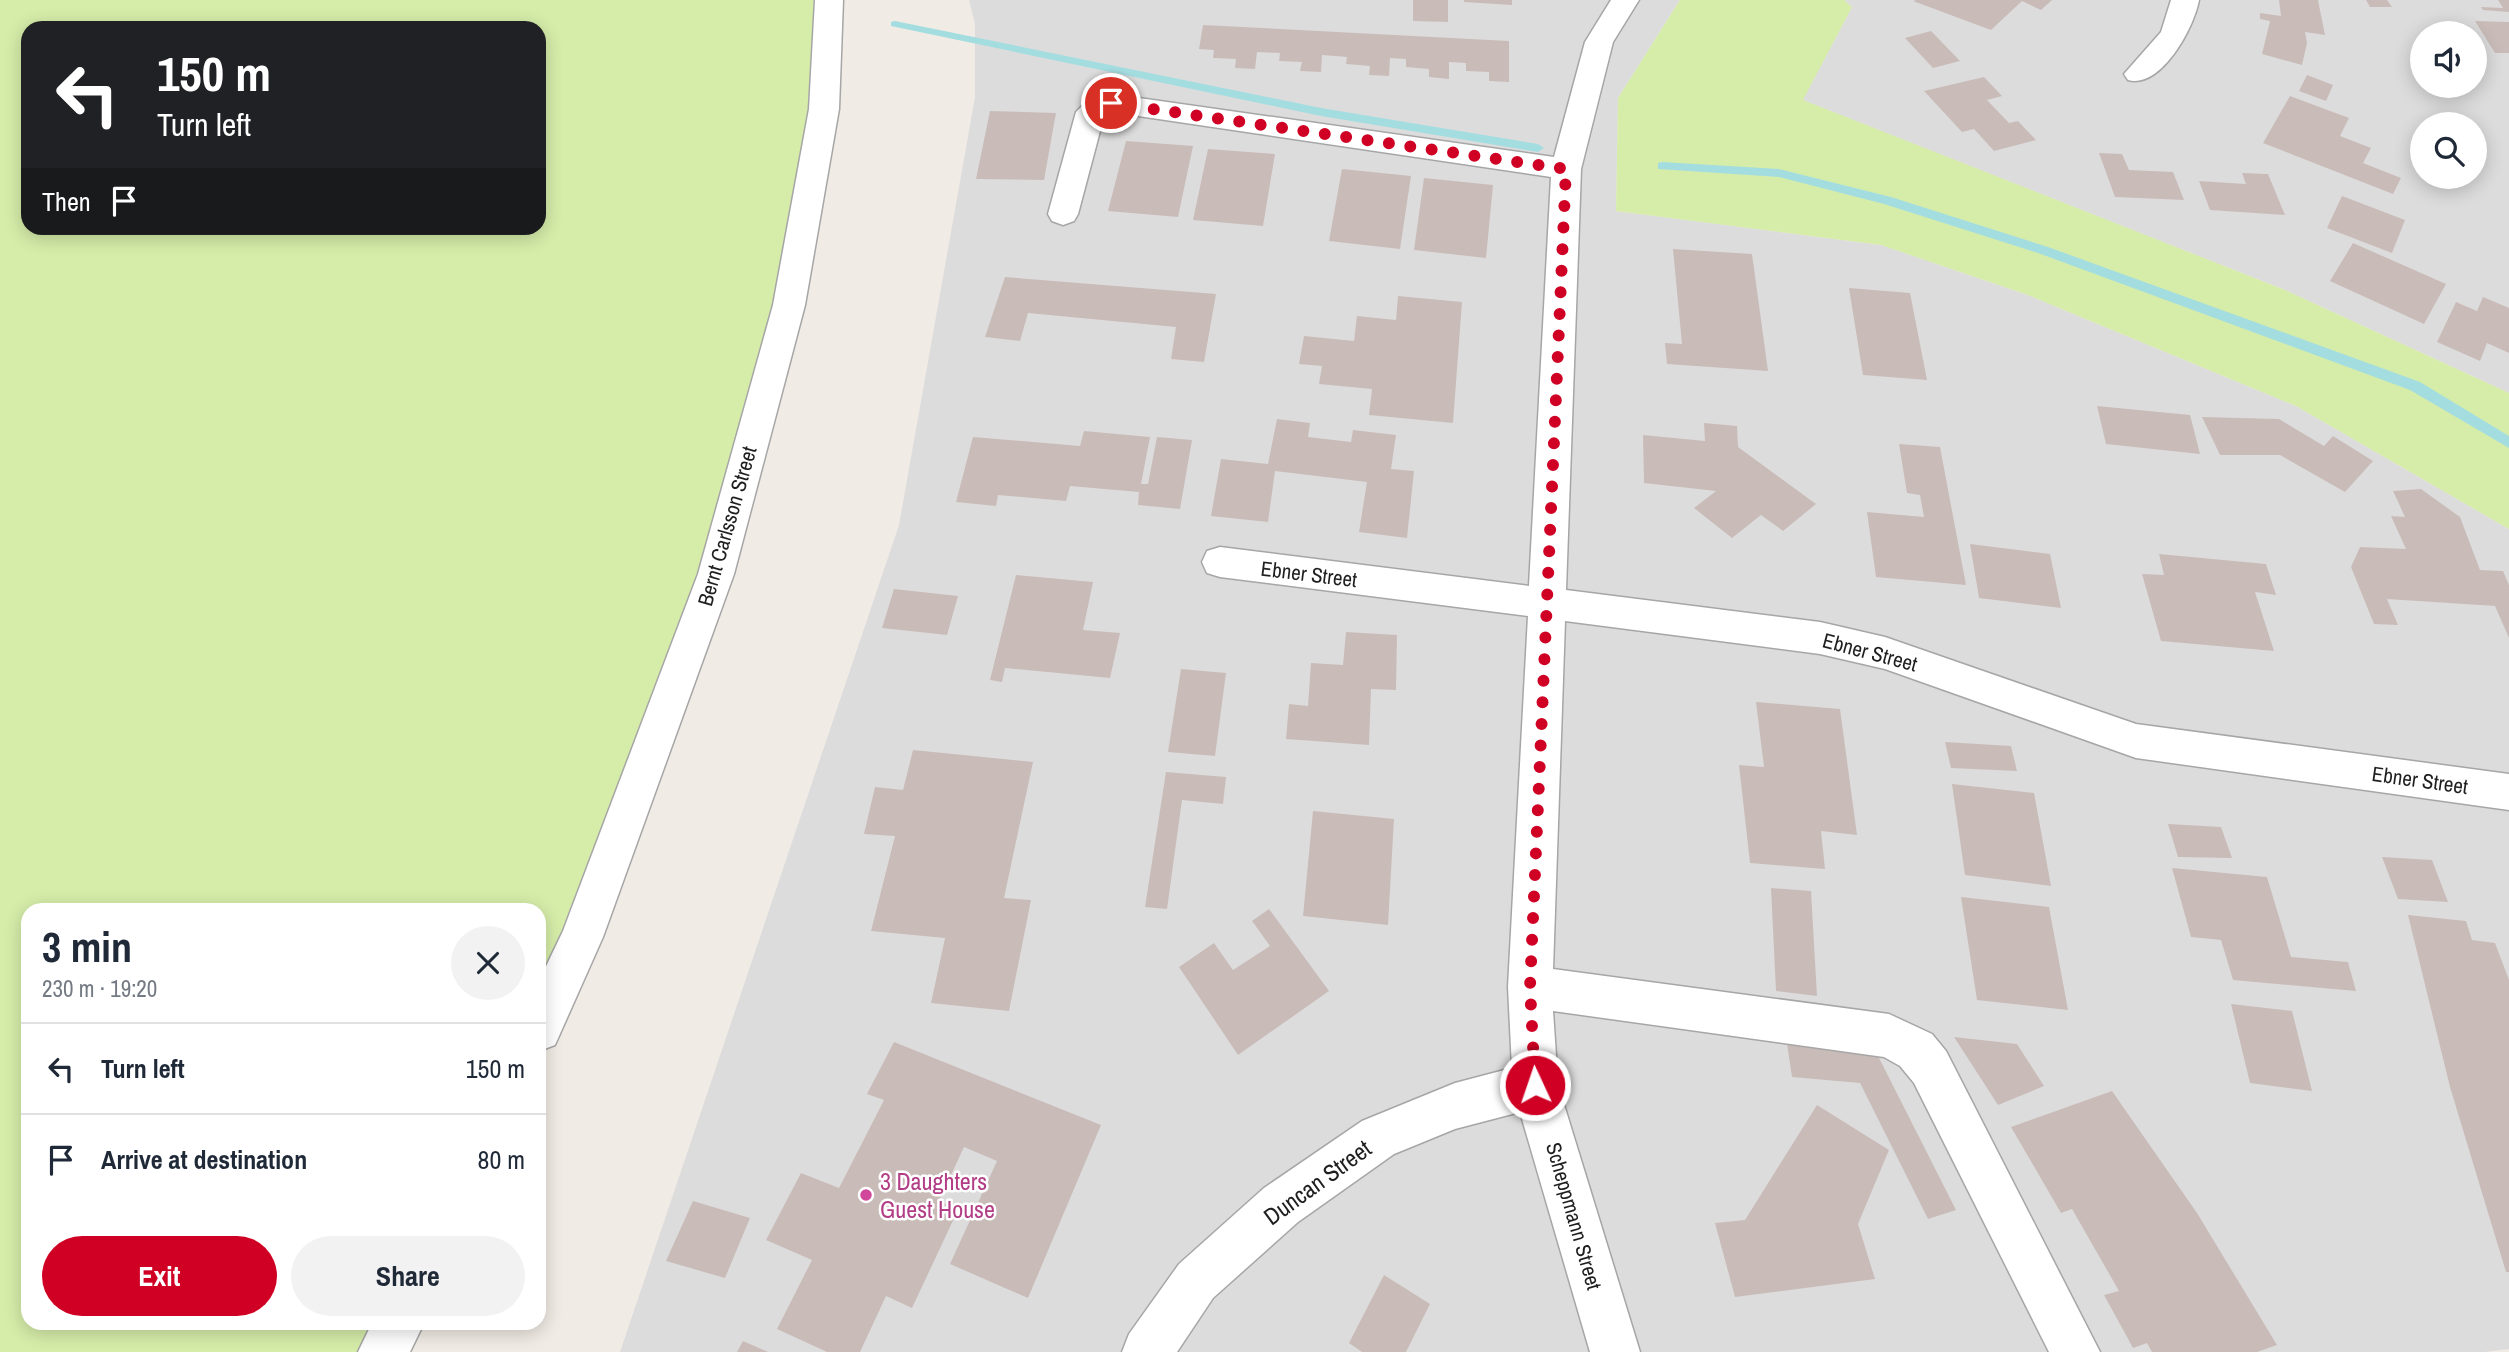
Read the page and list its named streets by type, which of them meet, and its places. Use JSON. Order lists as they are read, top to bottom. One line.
{"streets":{"street":["Bernt Carlsson Street","Ebner Street","Duncan Street","Scheppmann Street"]},"crossings":[["Ebner Street","Scheppmann Street"],["Duncan Street","Scheppmann Street"]],"places":["3 Daughters Guest House"],"page":{"turn":["150 m","Turn left"],"then":"Then","heading":["3 min","230 m · 19:20"],"list":[{"name":"Turn left","value":"150 m"},{"name":"Arrive at destination","value":"80 m"}],"buttons":["Exit","Share"]}}
